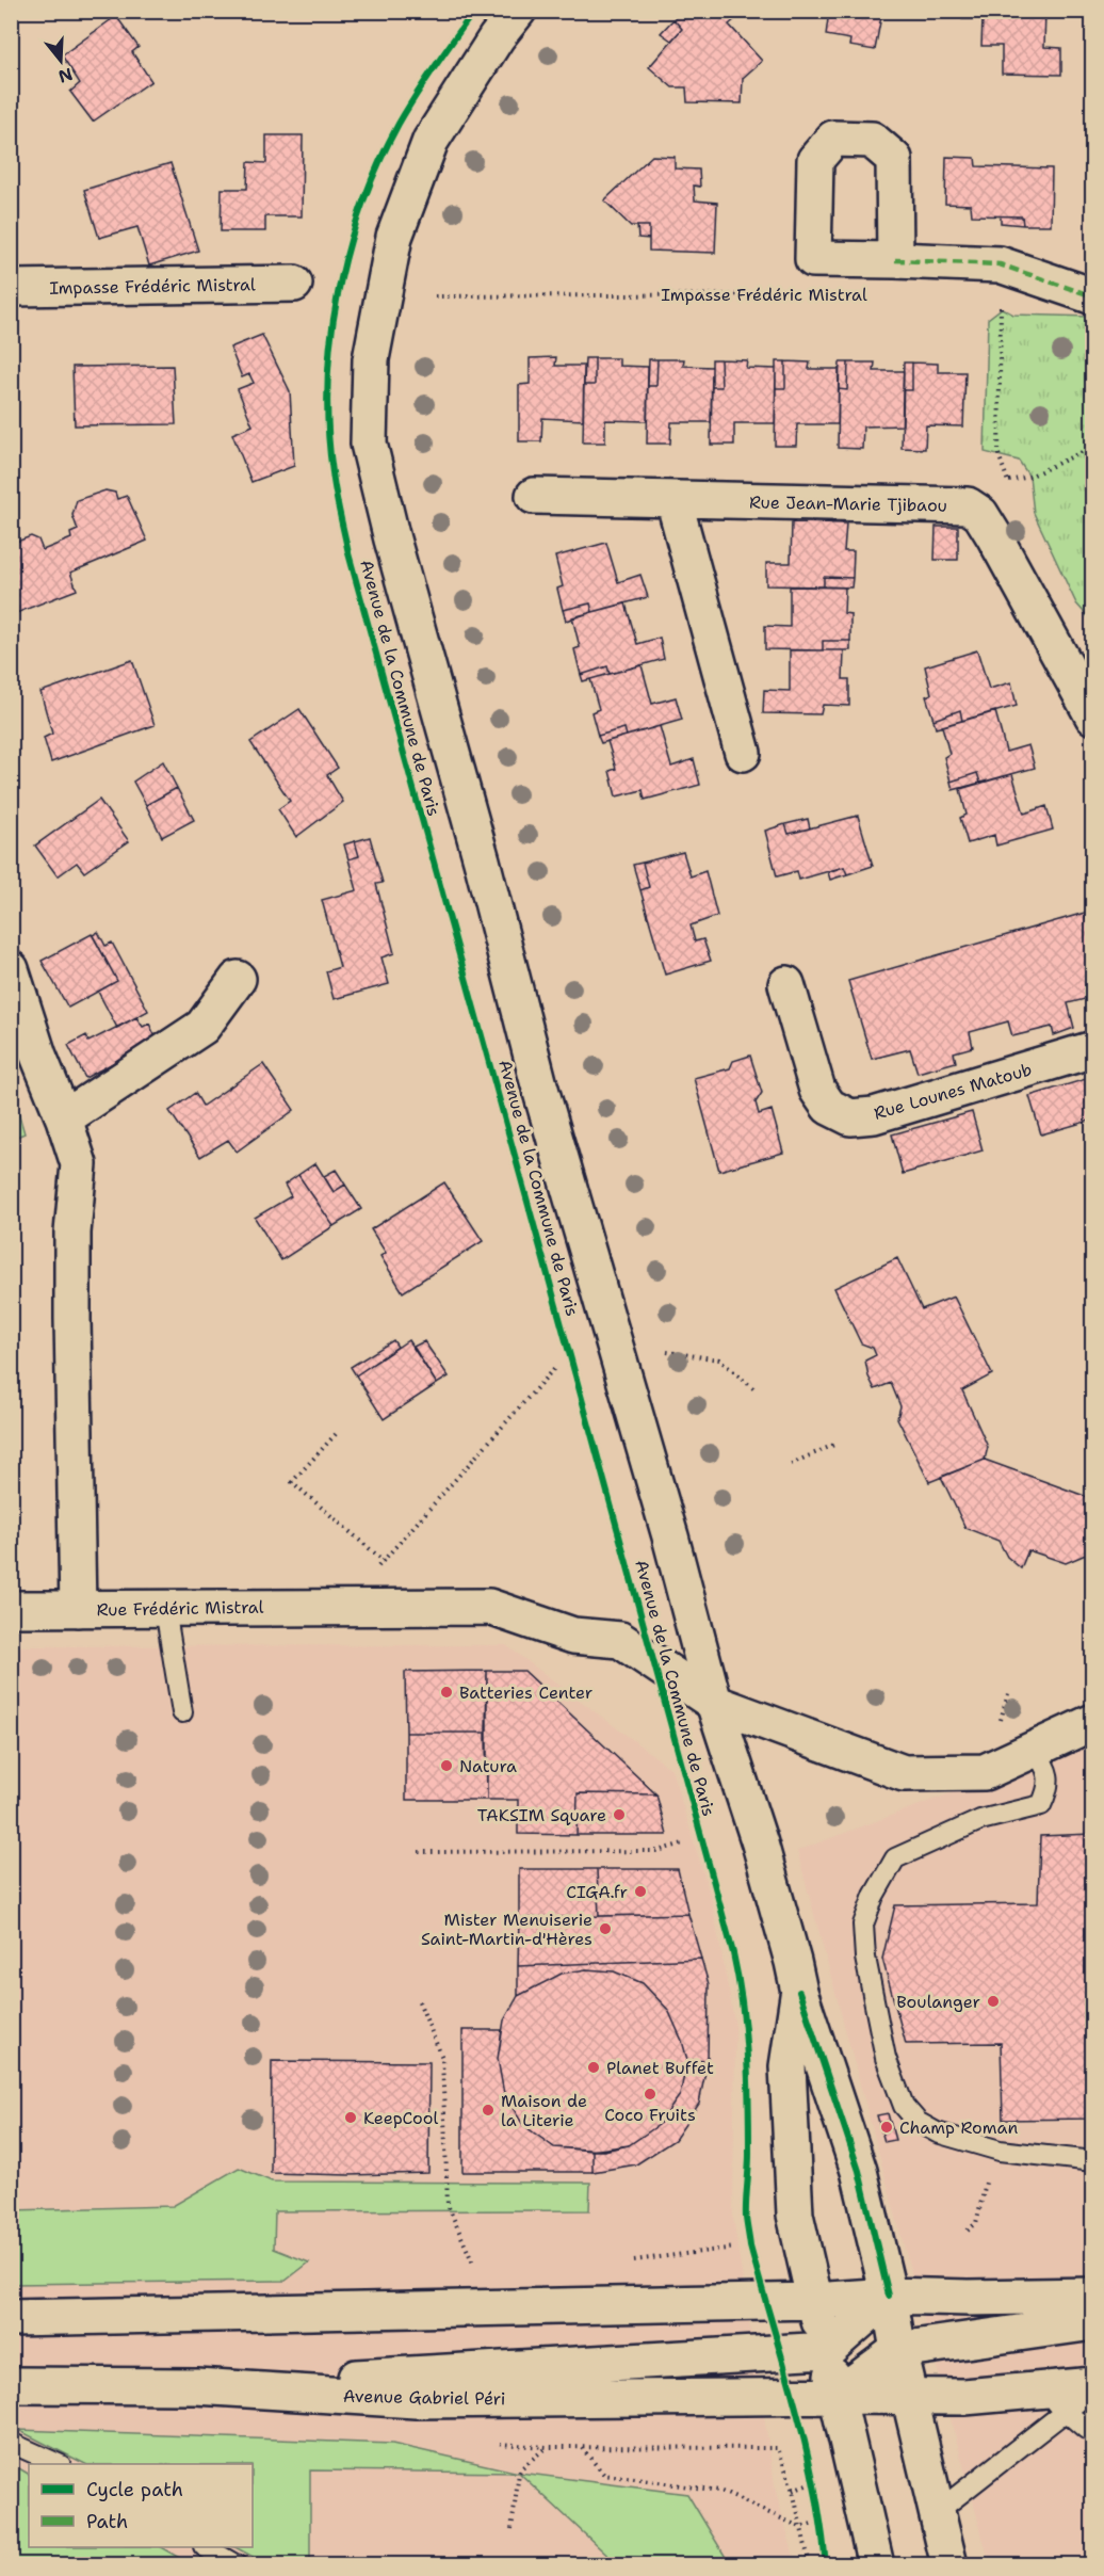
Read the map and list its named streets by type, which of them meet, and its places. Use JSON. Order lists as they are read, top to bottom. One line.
{"streets":{"main road":["Impasse Frédéric Mistral","Rue Jean-Marie Tjibaou","Avenue de la Commune de Paris","Rue Lounes Matoub","Rue Frédéric Mistral","Avenue Gabriel Péri"]},"crossings":[["Avenue de la Commune de Paris","Rue Frédéric Mistral"]],"places":["Batteries Center","Natura","TAKSIM Square","CIGA.fr","Mister Menuiserie Saint-Martin-d'Hères","Boulanger","Planet Buffet","Coco Fruits","Maison de la Literie","KeepCool","Champ Roman"],"legend":["Cycle path","Path"],"north":"bottom"}
